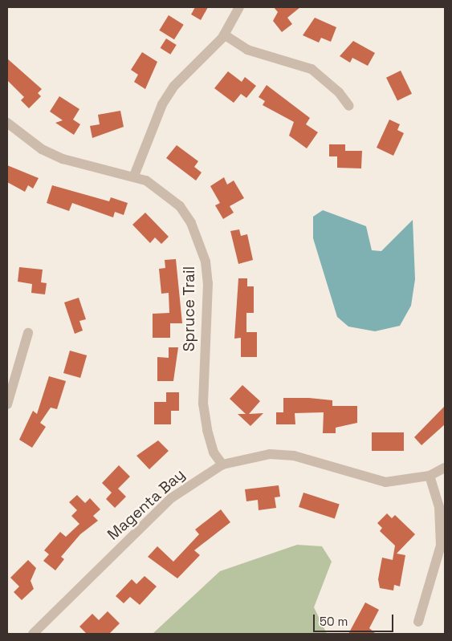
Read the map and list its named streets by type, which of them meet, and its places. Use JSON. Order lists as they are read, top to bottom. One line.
{"streets":{"street":["Spruce Trail","Magenta Bay"]},"crossings":[["Spruce Trail","Magenta Bay"]],"scale_bar":"50 m"}
